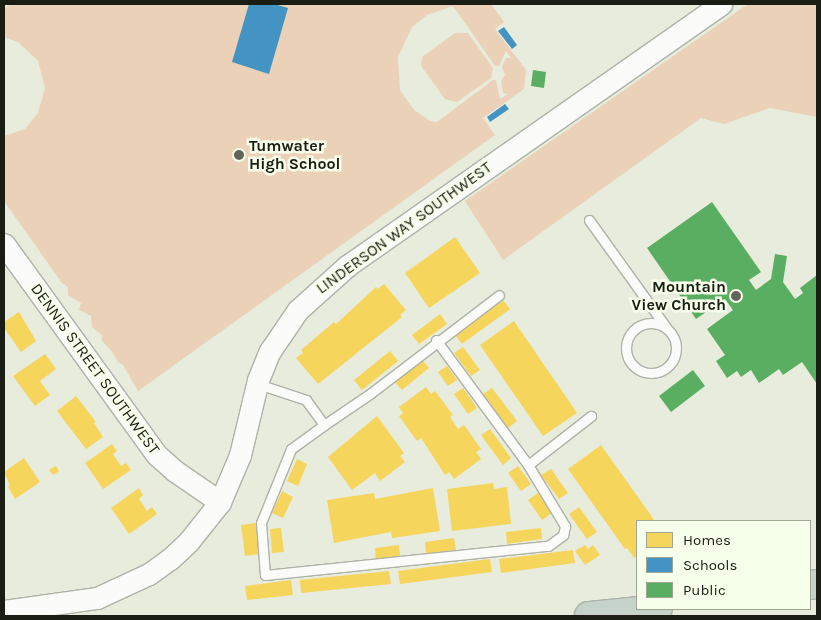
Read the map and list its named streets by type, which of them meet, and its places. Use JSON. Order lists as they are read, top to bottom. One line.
{"streets":{"street":["LINDERSON WAY SOUTHWEST","DENNIS STREET SOUTHWEST"]},"crossings":[["LINDERSON WAY SOUTHWEST","DENNIS STREET SOUTHWEST"]],"places":["Tumwater High School","Mountain View Church"],"legend":["Homes","Schools","Public"]}
